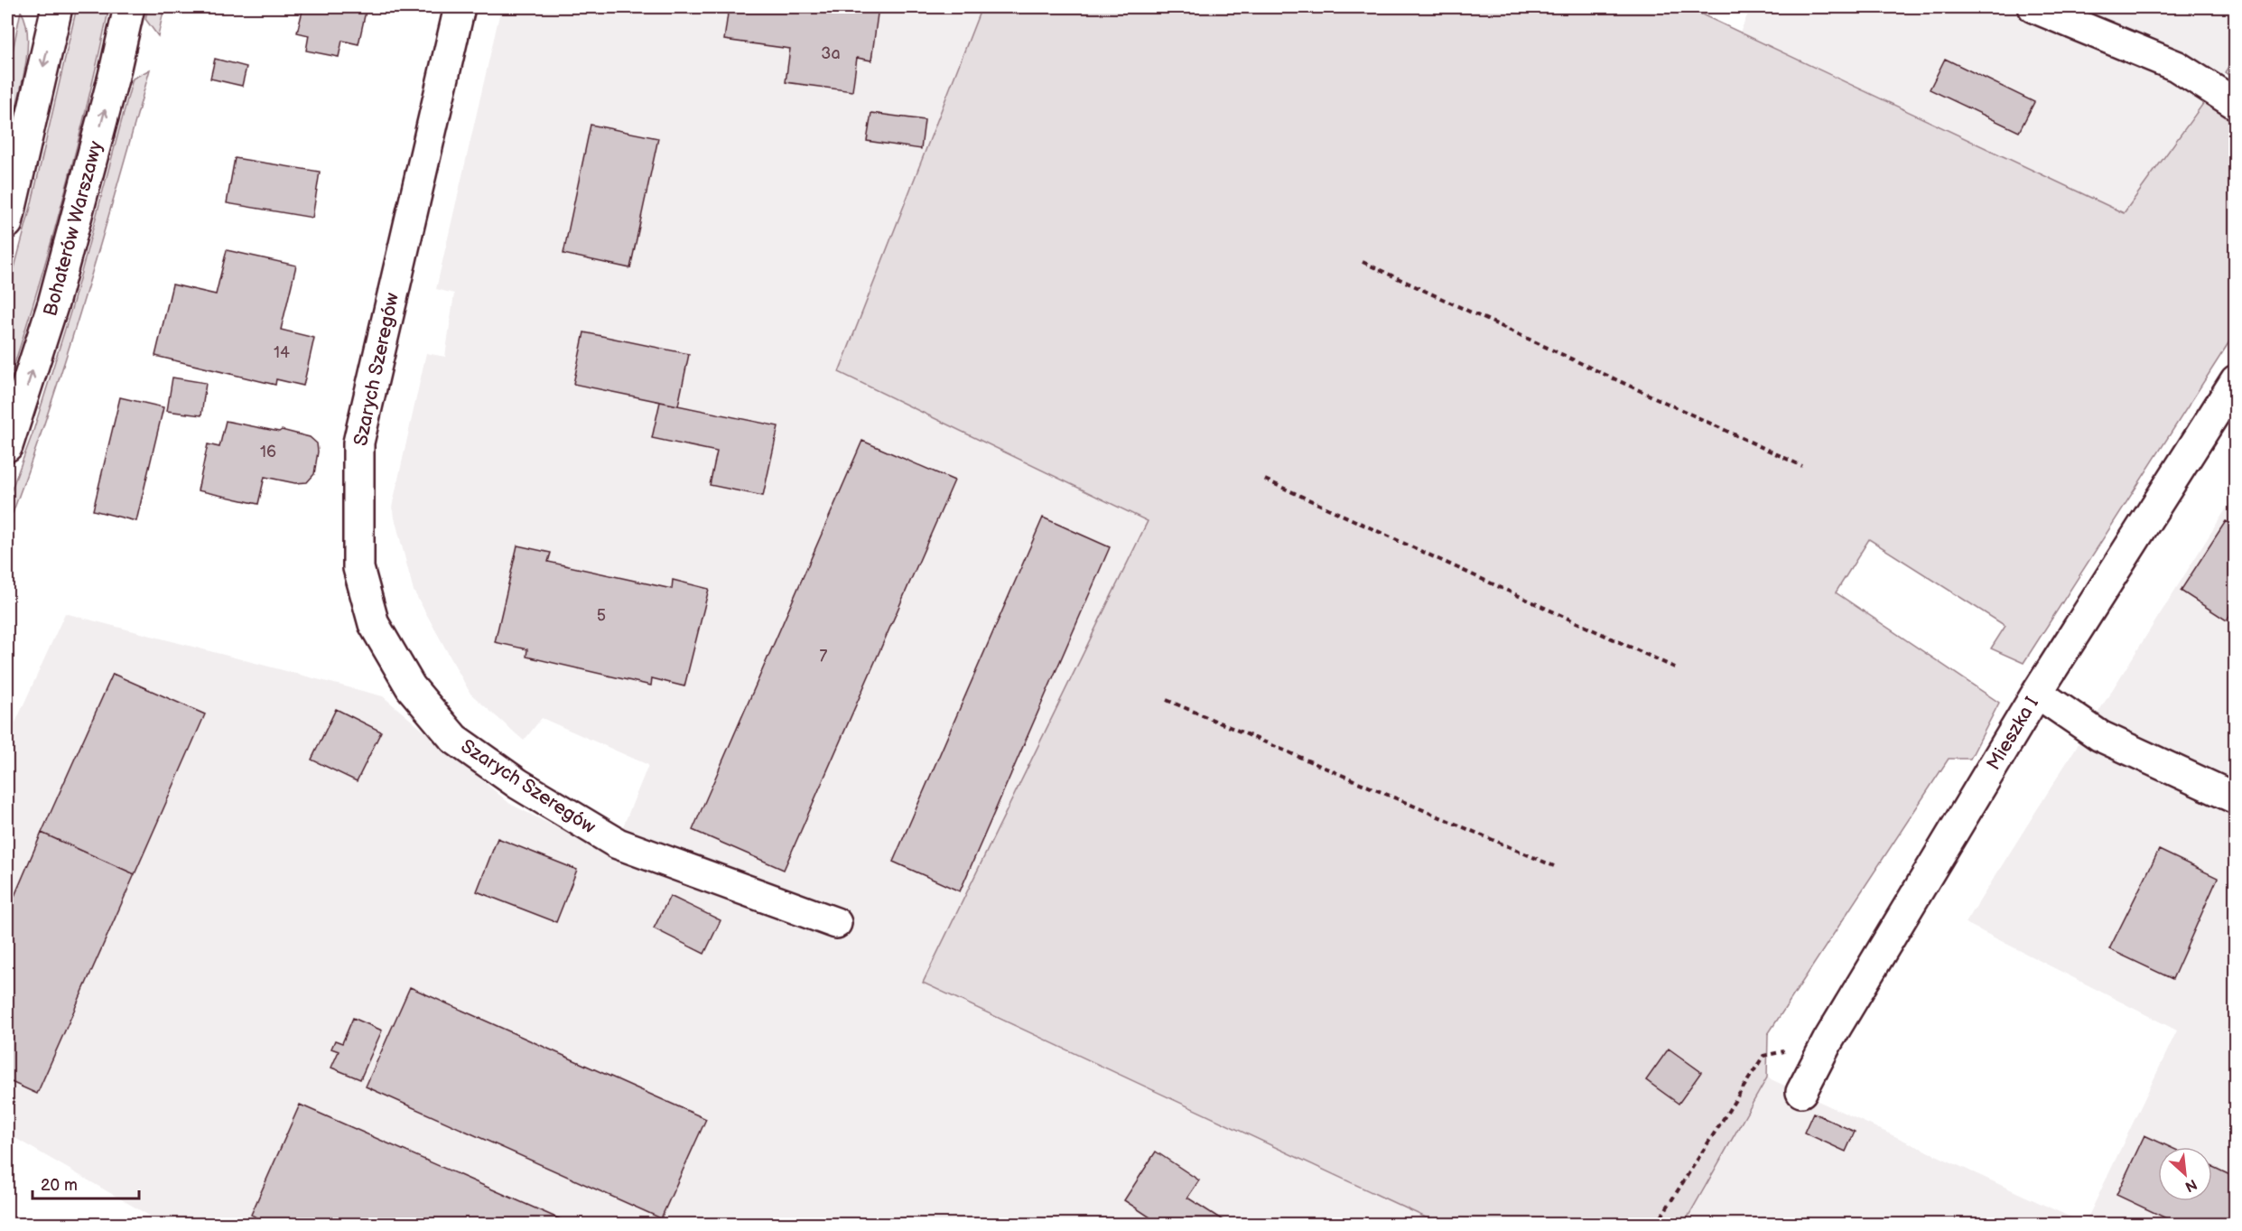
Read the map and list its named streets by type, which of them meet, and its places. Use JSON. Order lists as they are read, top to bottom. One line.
{"streets":{"street":["Bohaterów Warszawy","Szarych Szeregów","Mieszka I"]},"house_numbers":["3a","14","16","5","7"],"scale_bar":"20 m","north":"bottom right"}
